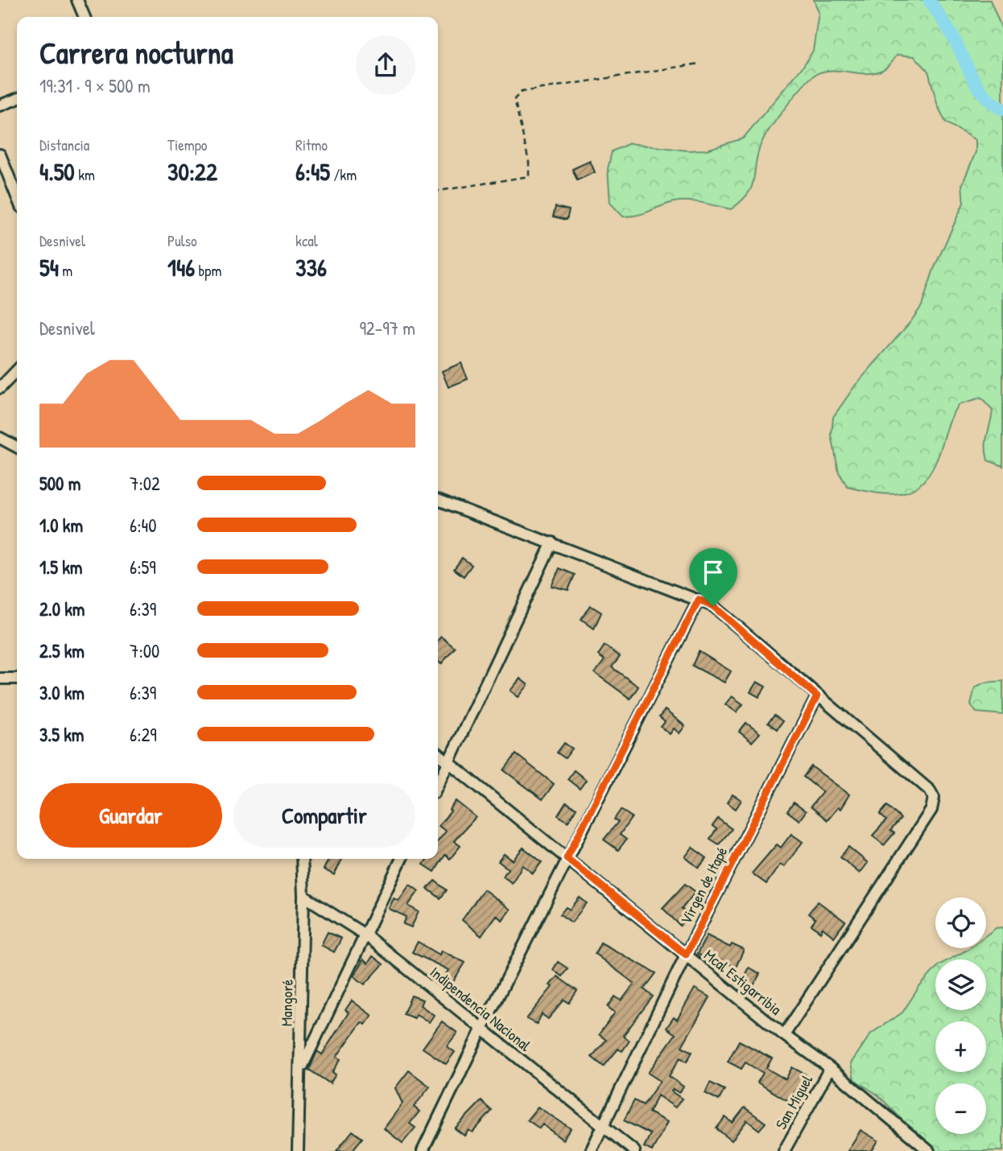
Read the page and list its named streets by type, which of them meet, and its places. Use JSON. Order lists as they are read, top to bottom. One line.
{"streets":{"street":["Virgen de Itapé","Mcal Estigarribia","Mangoré","Indipendencia Nacional","San Miguel"]},"crossings":[["Virgen de Itapé","Mcal Estigarribia"],["Virgen de Itapé","Indipendencia Nacional"],["Mcal Estigarribia","San Miguel"],["Mangoré","Indipendencia Nacional"]],"page":{"heading":["Carrera nocturna","19:31 · 9 × 500 m"],"stats":[["Distancia","4.50 km"],["Tiempo","30:22"],["Ritmo","6:45 /km"],["Desnivel","54 m"],["Pulso","146 bpm"],["kcal","336"]],"chart":["Desnivel","92–97 m"],"list":[{"name":"500 m","note":"7:02"},{"name":"1.0 km","note":"6:40"},{"name":"1.5 km","note":"6:59"},{"name":"2.0 km","note":"6:39"},{"name":"2.5 km","note":"7:00"},{"name":"3.0 km","note":"6:39"},{"name":"3.5 km","note":"6:29"}],"buttons":["Guardar","Compartir"],"map_buttons":["+","−"]}}
